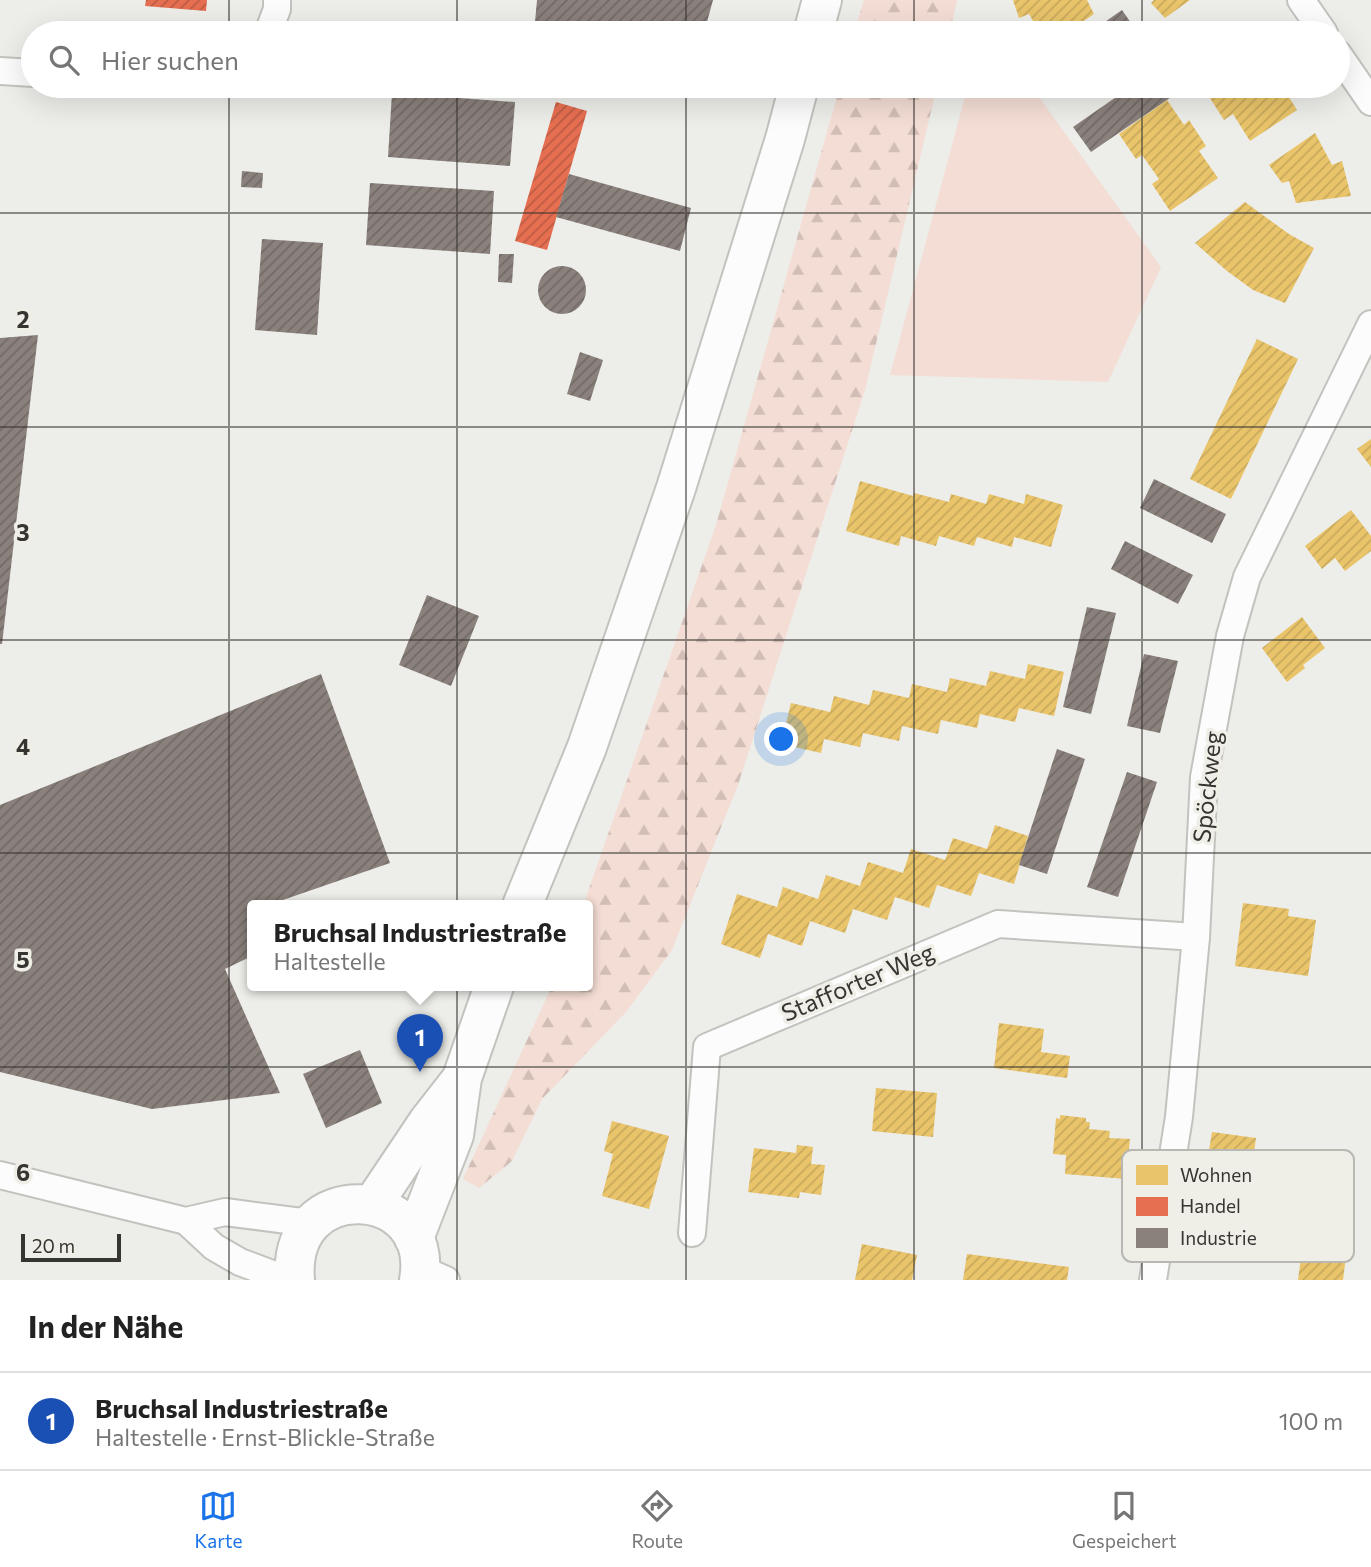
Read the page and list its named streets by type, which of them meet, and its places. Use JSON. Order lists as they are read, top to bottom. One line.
{"streets":{"street":["Spöckweg","Stafforter Weg"]},"crossings":[["Spöckweg","Stafforter Weg"]],"legend":["Wohnen","Handel","Industrie"],"scale_bar":"20 m","page":{"search":"Hier suchen","popup":["Bruchsal Industriestraße","Haltestelle"],"pins":"1","scale":"20 m","heading":"In der Nähe","list":[{"mark":"1","name":"Bruchsal Industriestraße","note":"Haltestelle · Ernst-Blickle-Straße","value":"100 m"}],"nav":["Karte","Route","Gespeichert"]},"grid":{"rows":["2","3","4","5","6"]}}
